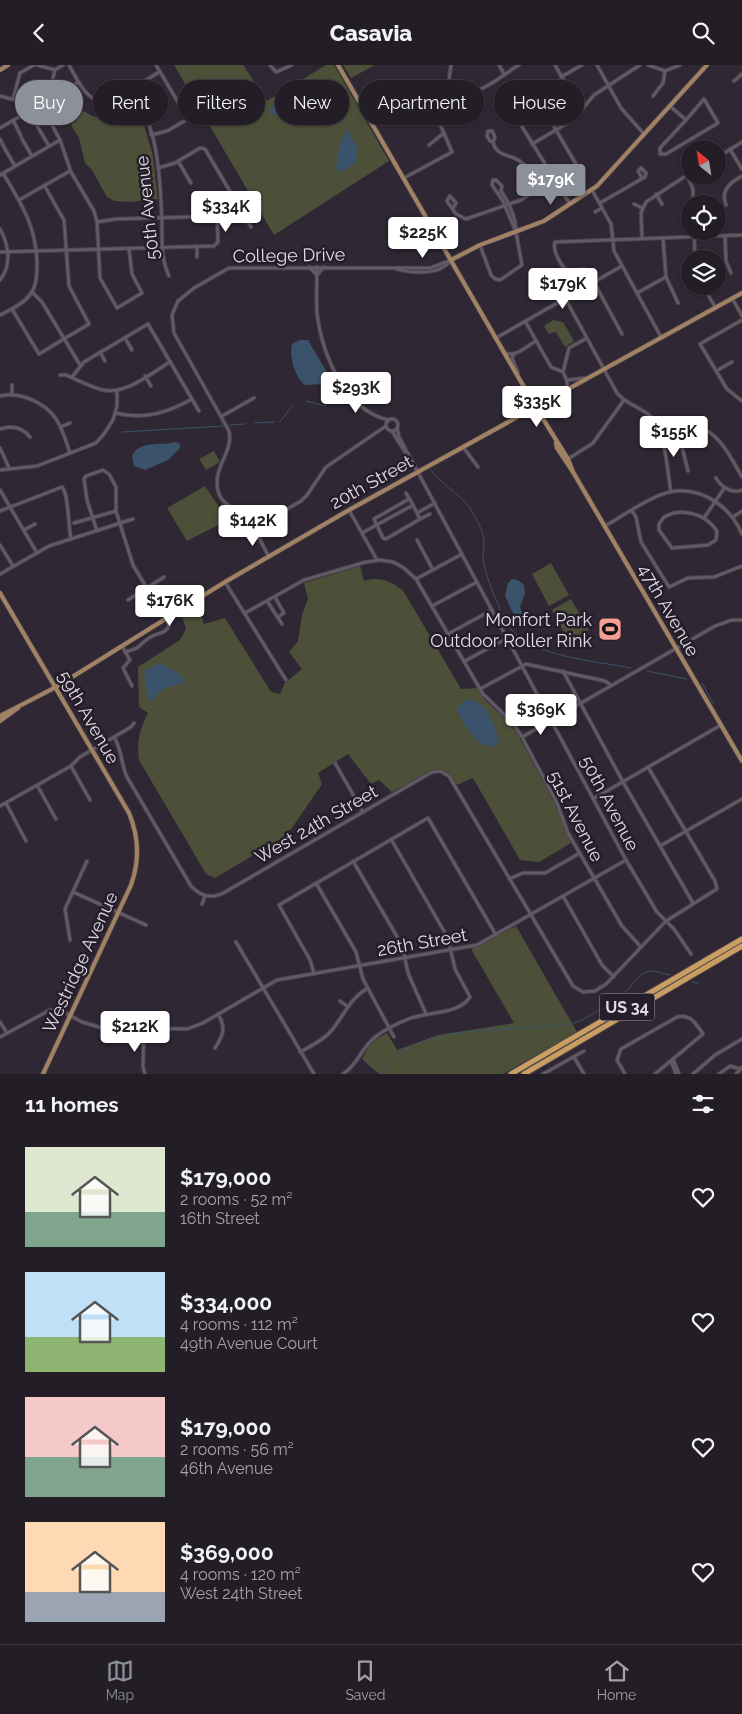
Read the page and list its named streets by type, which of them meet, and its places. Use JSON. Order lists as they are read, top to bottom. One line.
{"streets":{"highway":["US 34"],"main road":["20th Street","47th Avenue","59th Avenue","Westridge Avenue"],"street":["50th Avenue","College Drive","51st Avenue","West 24th Street","26th Street"]},"crossings":[["50th Avenue","20th Street"],["50th Avenue","26th Street"],["College Drive","20th Street"],["College Drive","47th Avenue"],["20th Street","47th Avenue"],["20th Street","59th Avenue"],["59th Avenue","Westridge Avenue"],["51st Avenue","26th Street"],["26th Street","Westridge Avenue"]],"places":{"sports":["Monfort Park Outdoor Roller Rink"]},"north":"top left","page":{"header":"Casavia","chip":["Buy","Rent","Filters","New","Apartment","House"],"price":["$179K","$334K","$225K","$179K","$293K","$335K","$155K","$142K","$176K","$369K","$212K"],"heading":"11 homes","list":[{"name":"$179,000","note":"2 rooms · 52 m² · 16th Street"},{"name":"$334,000","note":"4 rooms · 112 m² · 49th Avenue Court"},{"name":"$179,000","note":"2 rooms · 56 m² · 46th Avenue"},{"name":"$369,000","note":"4 rooms · 120 m² · West 24th Street"}],"tabs":["Map","Saved","Home"]}}
